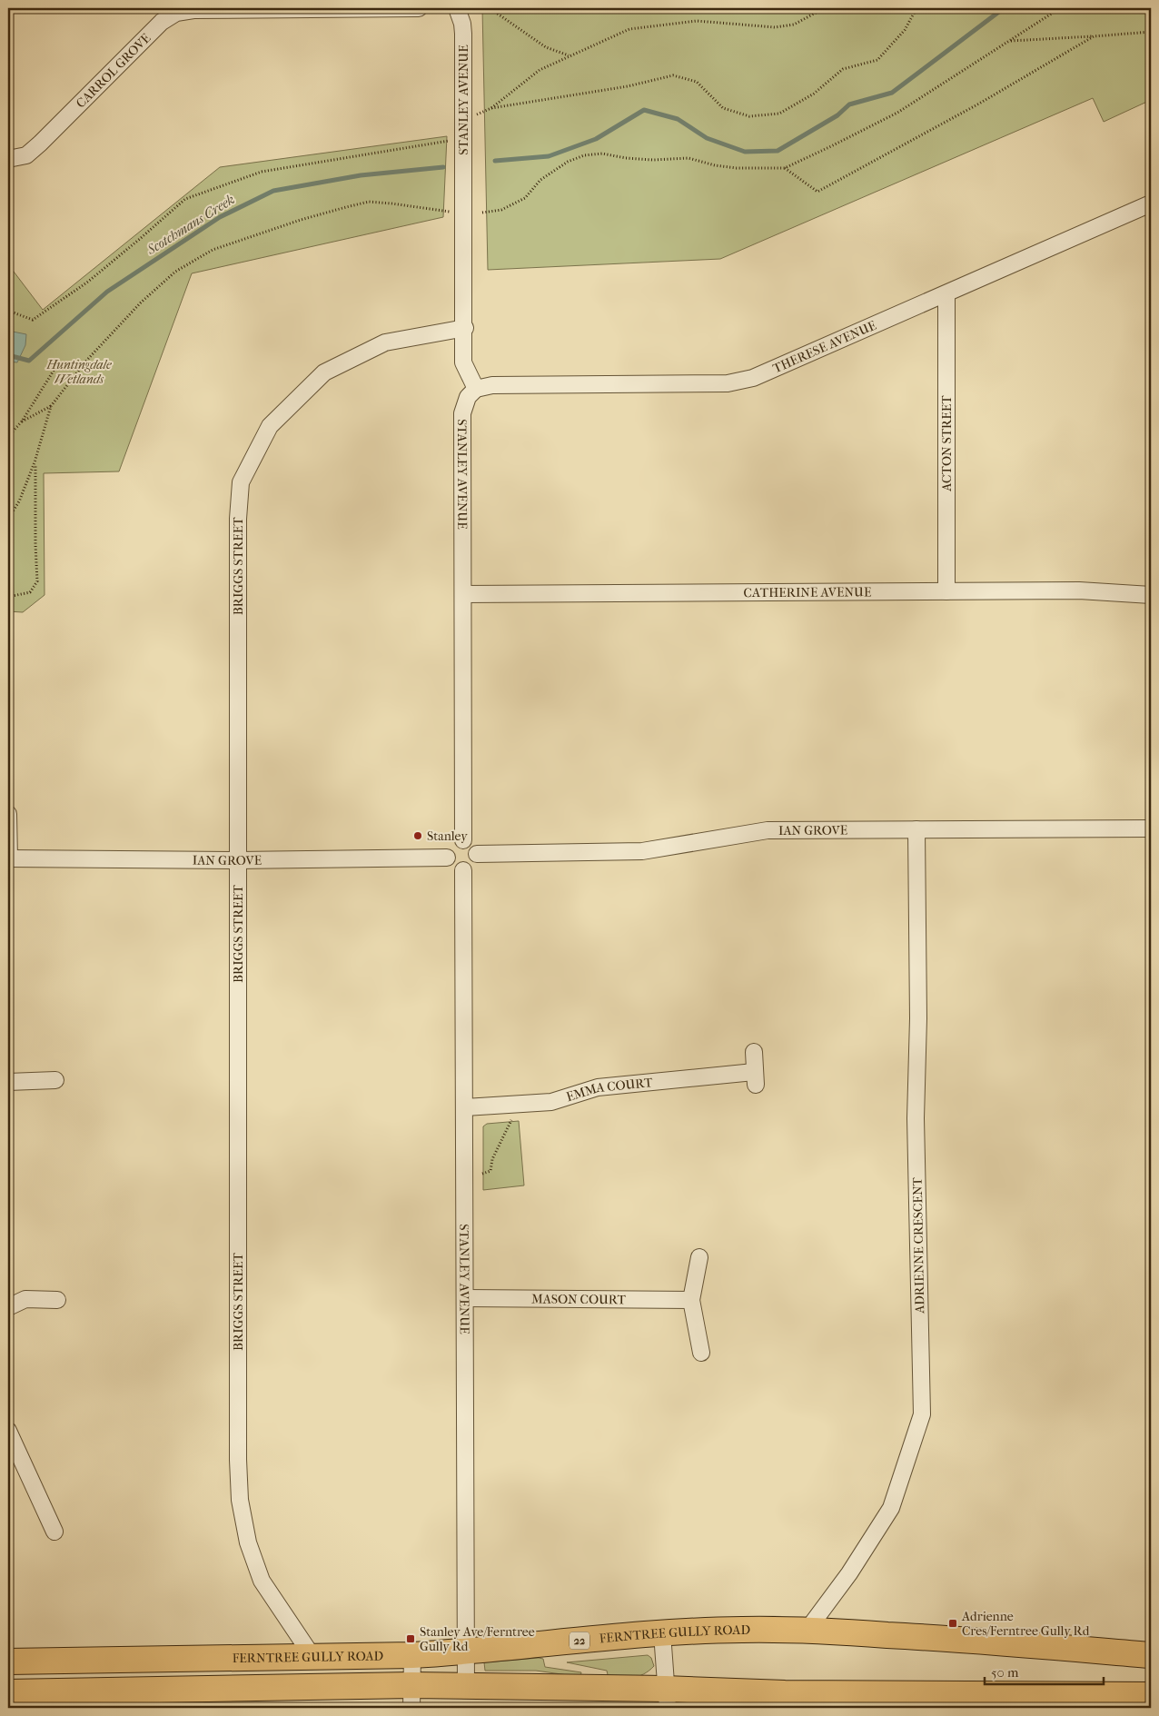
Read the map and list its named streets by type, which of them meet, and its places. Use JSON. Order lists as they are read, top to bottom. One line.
{"streets":{"main road":["FERNTREE GULLY ROAD","22"],"street":["CARROL GROVE","STANLEY AVENUE","THERESE AVENUE","ACTON STREET","BRIGGS STREET","CATHERINE AVENUE","IAN GROVE","EMMA COURT","ADRIENNE CRESCENT","MASON COURT"]},"crossings":[["STANLEY AVENUE","THERESE AVENUE"],["STANLEY AVENUE","BRIGGS STREET"],["STANLEY AVENUE","CATHERINE AVENUE"],["STANLEY AVENUE","IAN GROVE"],["STANLEY AVENUE","EMMA COURT"],["STANLEY AVENUE","MASON COURT"],["STANLEY AVENUE","FERNTREE GULLY ROAD"],["THERESE AVENUE","ACTON STREET"],["ACTON STREET","CATHERINE AVENUE"],["BRIGGS STREET","IAN GROVE"],["BRIGGS STREET","FERNTREE GULLY ROAD"],["IAN GROVE","ADRIENNE CRESCENT"],["ADRIENNE CRESCENT","FERNTREE GULLY ROAD"]],"water":["Scotchmans Creek"],"parks":["Huntingdale Wetlands"],"places":{"other":["Stanley"],"transit":["Adrienne Cres/Ferntree Gully Rd","Stanley Ave/Ferntree Gully Rd"]},"scale_bar":"50 m"}
